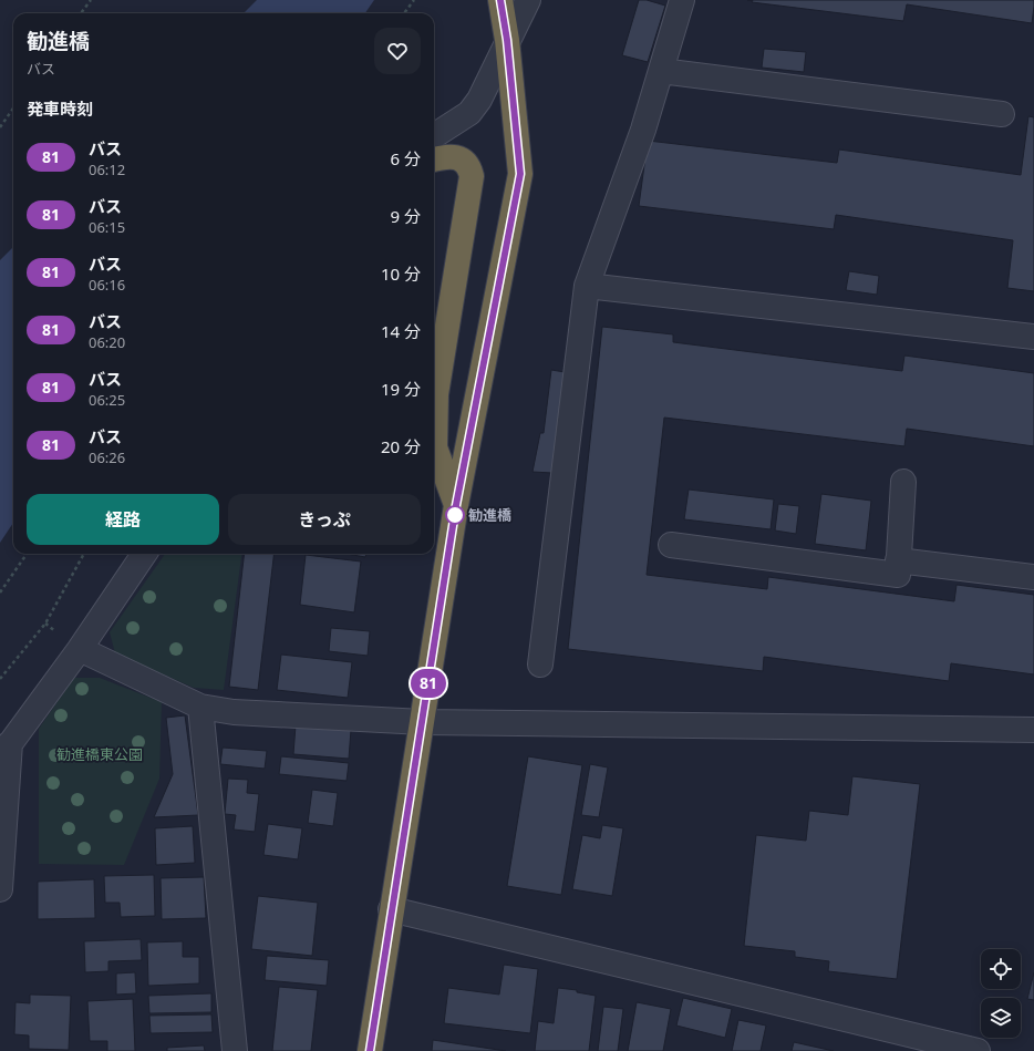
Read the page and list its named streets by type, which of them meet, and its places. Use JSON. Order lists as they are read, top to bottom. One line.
{"parks":["勧進橋東公園"],"places":["勧進橋"],"lines":["bus line 81"],"page":{"on_map":"81","heading":[["勧進橋","バス"],"発車時刻"],"list":[{"mark":"81","name":"バス","note":"06:12","value":"6 分"},{"mark":"81","name":"バス","note":"06:15","value":"9 分"},{"mark":"81","name":"バス","note":"06:16","value":"10 分"},{"mark":"81","name":"バス","note":"06:20","value":"14 分"},{"mark":"81","name":"バス","note":"06:25","value":"19 分"},{"mark":"81","name":"バス","note":"06:26","value":"20 分"}],"buttons":["経路","きっぷ"]}}
